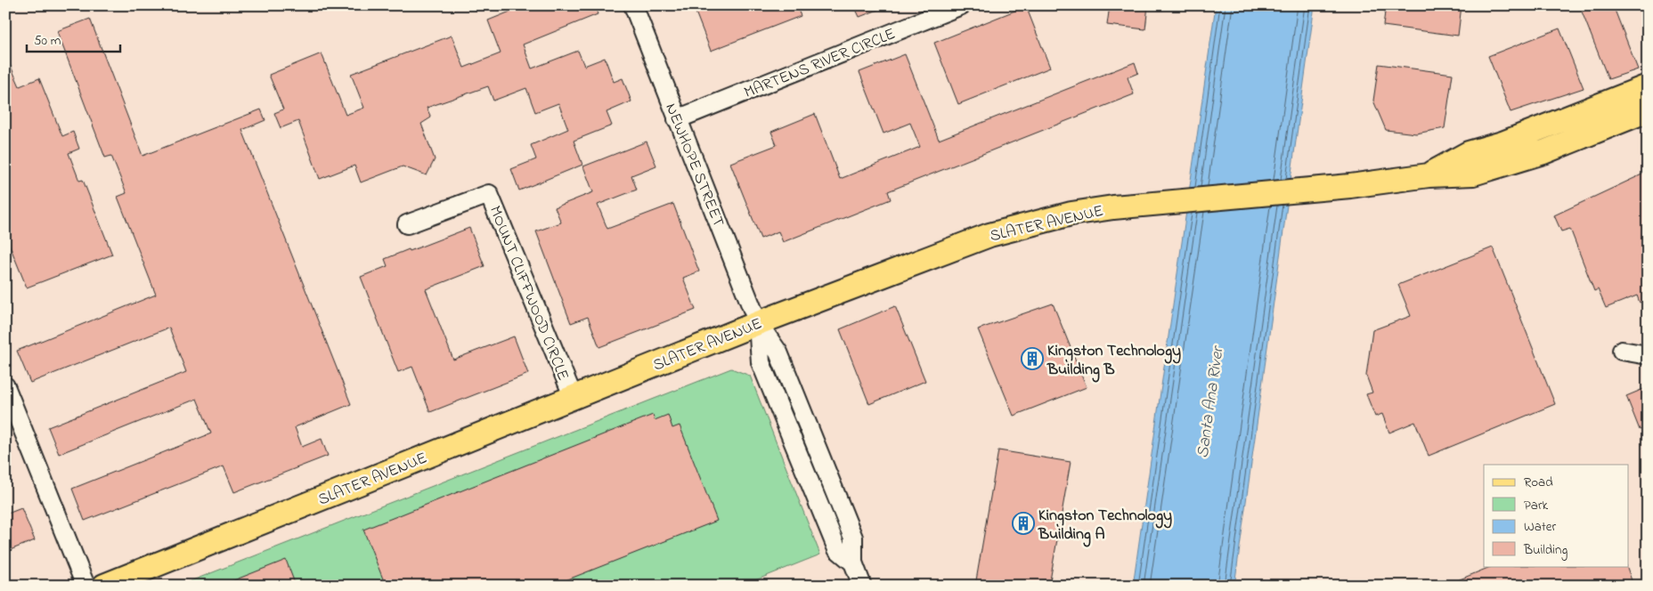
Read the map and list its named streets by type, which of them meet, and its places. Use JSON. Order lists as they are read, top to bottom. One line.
{"streets":{"main road":["SLATER AVENUE"],"street":["MARTENS RIVER CIRCLE","NEWHOPE STREET","MOUNT CLIFFWOOD CIRCLE"]},"crossings":[["MARTENS RIVER CIRCLE","NEWHOPE STREET"],["NEWHOPE STREET","SLATER AVENUE"],["SLATER AVENUE","MOUNT CLIFFWOOD CIRCLE"]],"water":["Santa Ana River"],"places":{"building":["Kingston Technology Building B","Kingston Technology Building A"]},"legend":["Road","Park","Water","Building"],"scale_bar":"50 m"}
